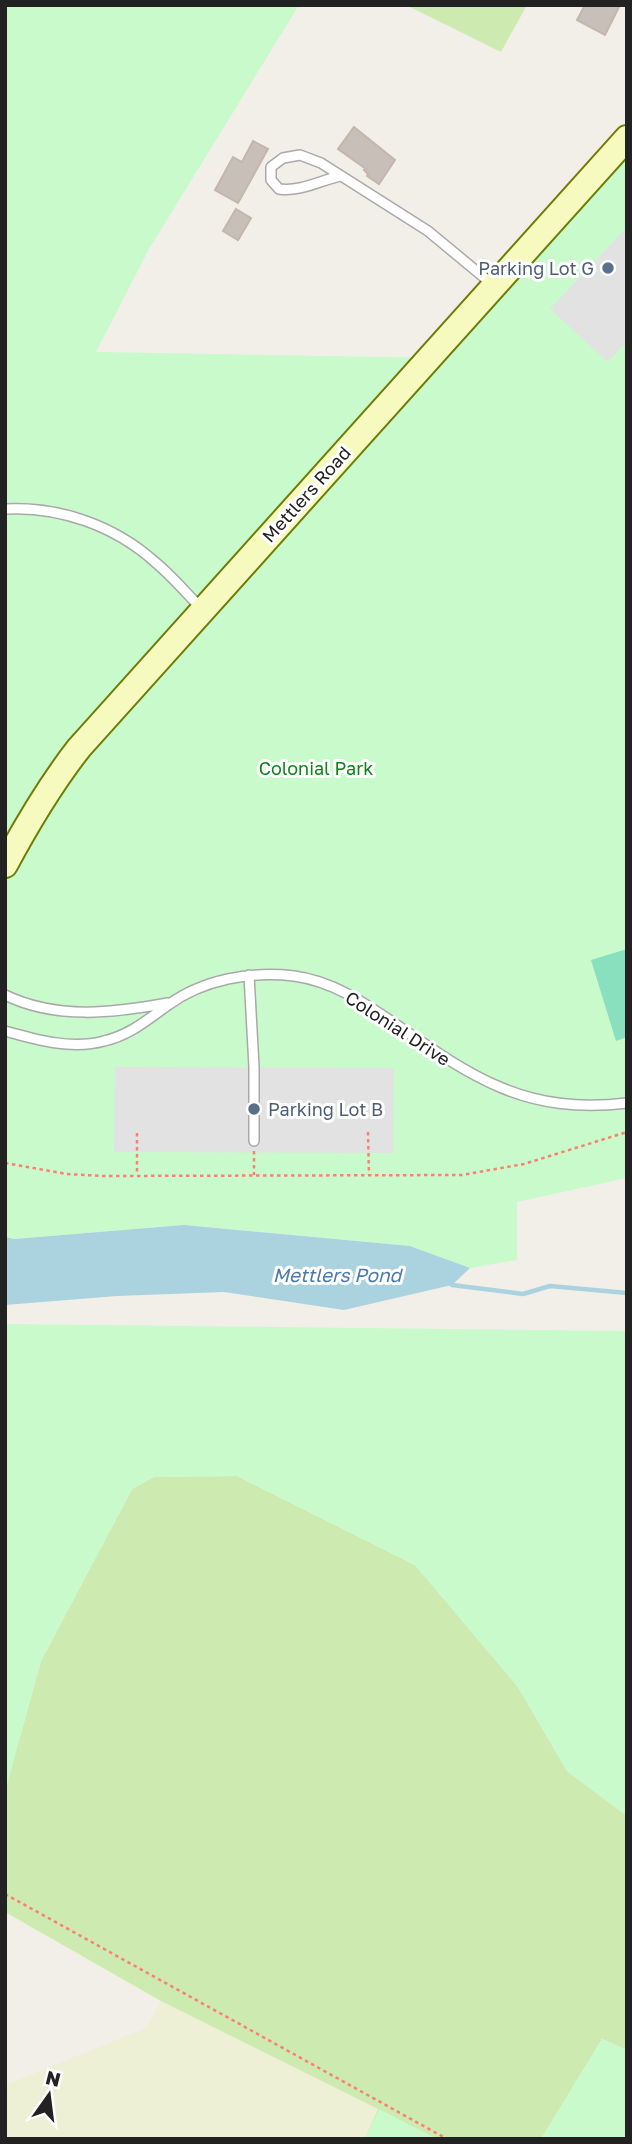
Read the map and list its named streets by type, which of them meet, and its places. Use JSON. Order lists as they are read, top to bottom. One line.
{"streets":{"street":["Mettlers Road"],"lane":["Colonial Drive"]},"water":["Mettlers Pond"],"parks":["Colonial Park"],"places":["Parking Lot G","Parking Lot B"],"north":"top"}
